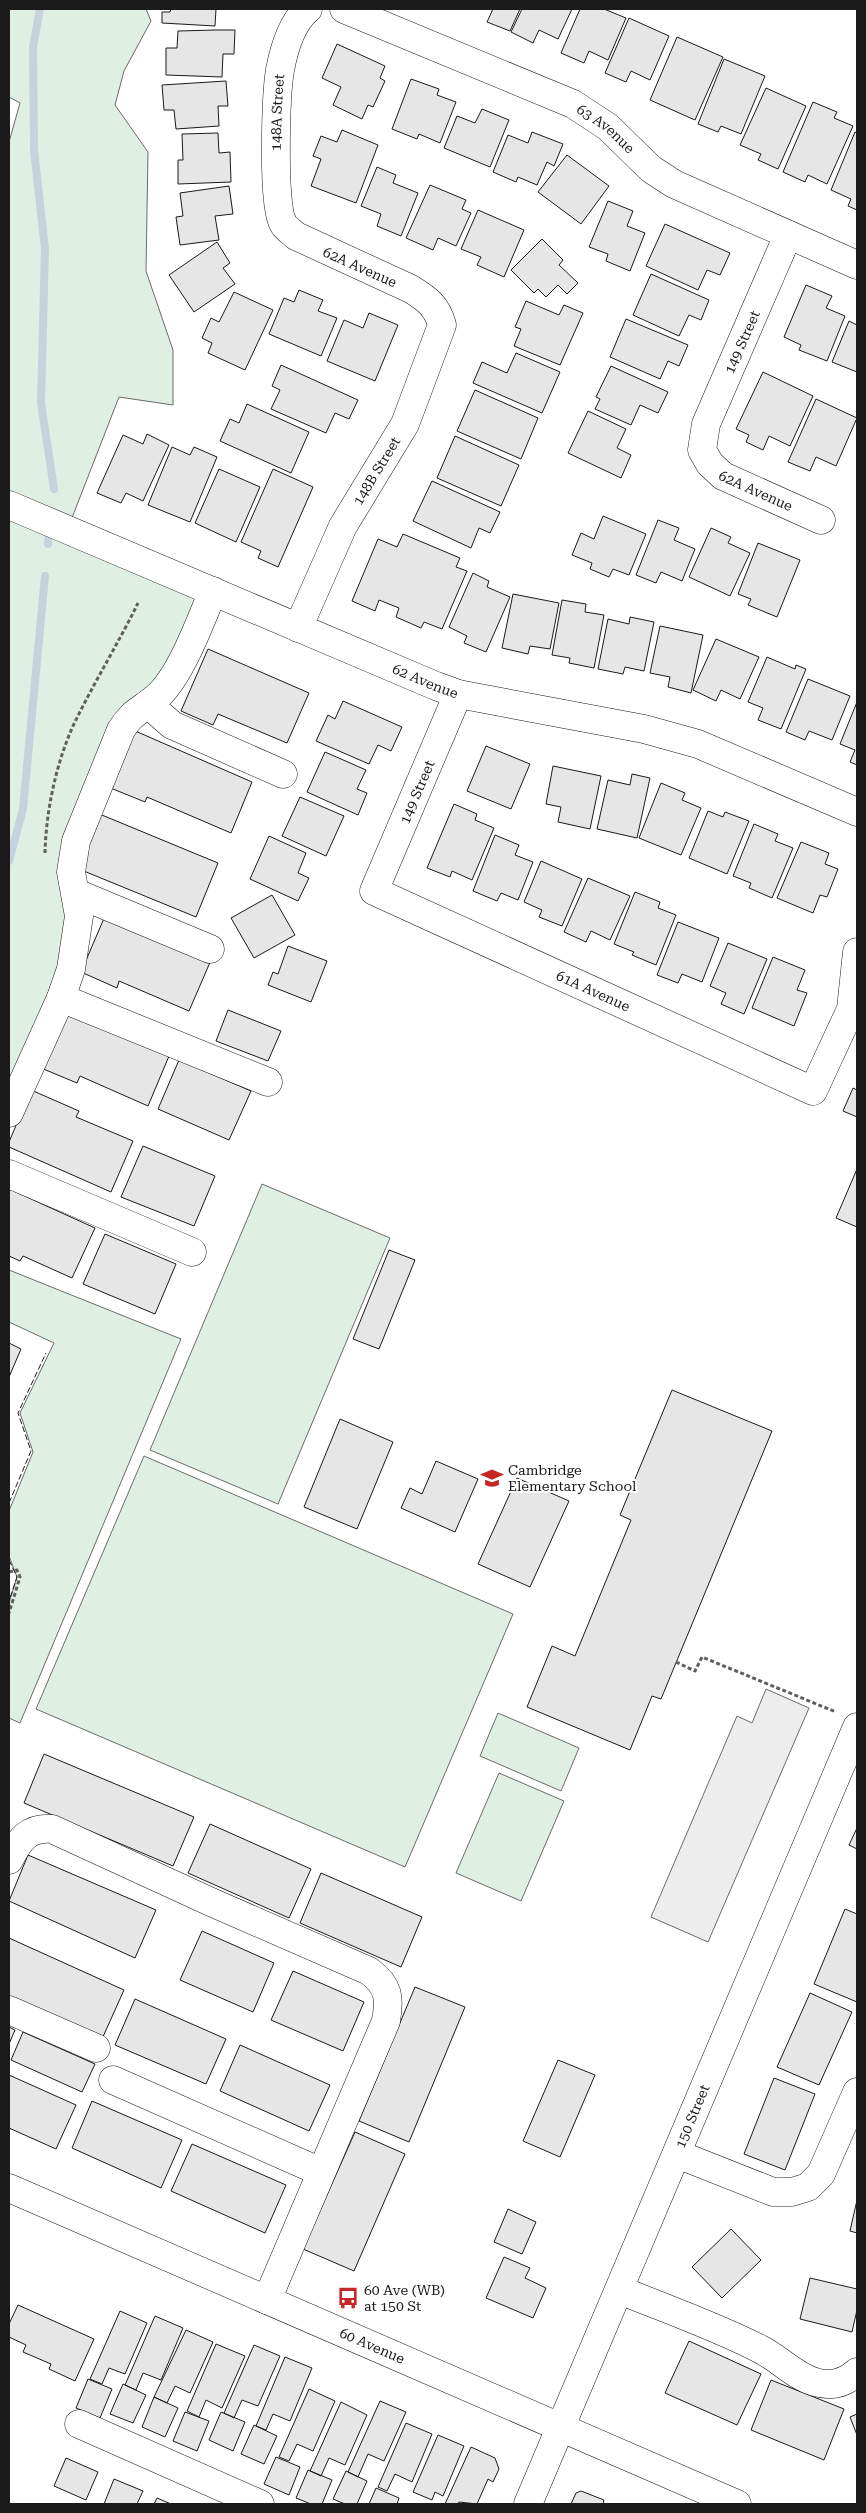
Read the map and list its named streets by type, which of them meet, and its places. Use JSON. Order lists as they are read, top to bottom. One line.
{"streets":{"street":["148A Street","63 Avenue","62A Avenue","149 Street","148B Street","62 Avenue","61A Avenue","150 Street","60 Avenue"]},"crossings":[["148A Street","62A Avenue"],["63 Avenue","149 Street"],["62A Avenue","149 Street"],["62A Avenue","148B Street"],["149 Street","62 Avenue"],["149 Street","61A Avenue"],["148B Street","62 Avenue"],["150 Street","60 Avenue"]],"places":{"school or university":["Cambridge Elementary School"],"bus stop":["60 Ave (WB) at 150 St"]}}
